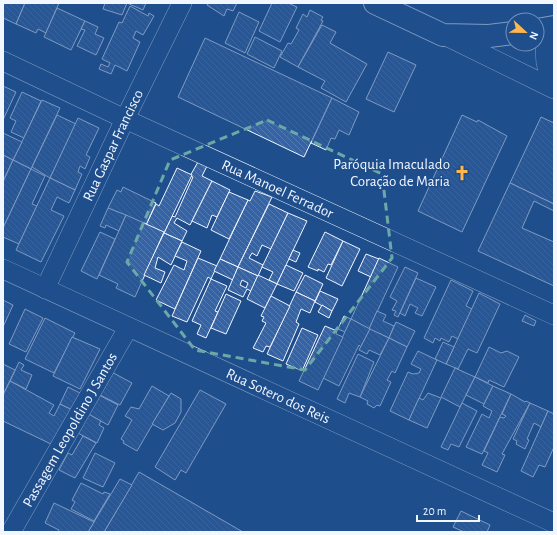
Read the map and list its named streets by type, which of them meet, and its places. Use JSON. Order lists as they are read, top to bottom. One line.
{"streets":{"street":["Rua Gaspar Francisco","Rua Manoel Ferrador","Rua Sotero dos Reis","Passagem Leopoldino J Santos"]},"crossings":[["Rua Gaspar Francisco","Rua Manoel Ferrador"],["Rua Gaspar Francisco","Rua Sotero dos Reis"],["Rua Sotero dos Reis","Passagem Leopoldino J Santos"]],"places":{"church":["Paróquia Imaculado Coração de Maria"]},"scale_bar":"20 m","north":"right"}
